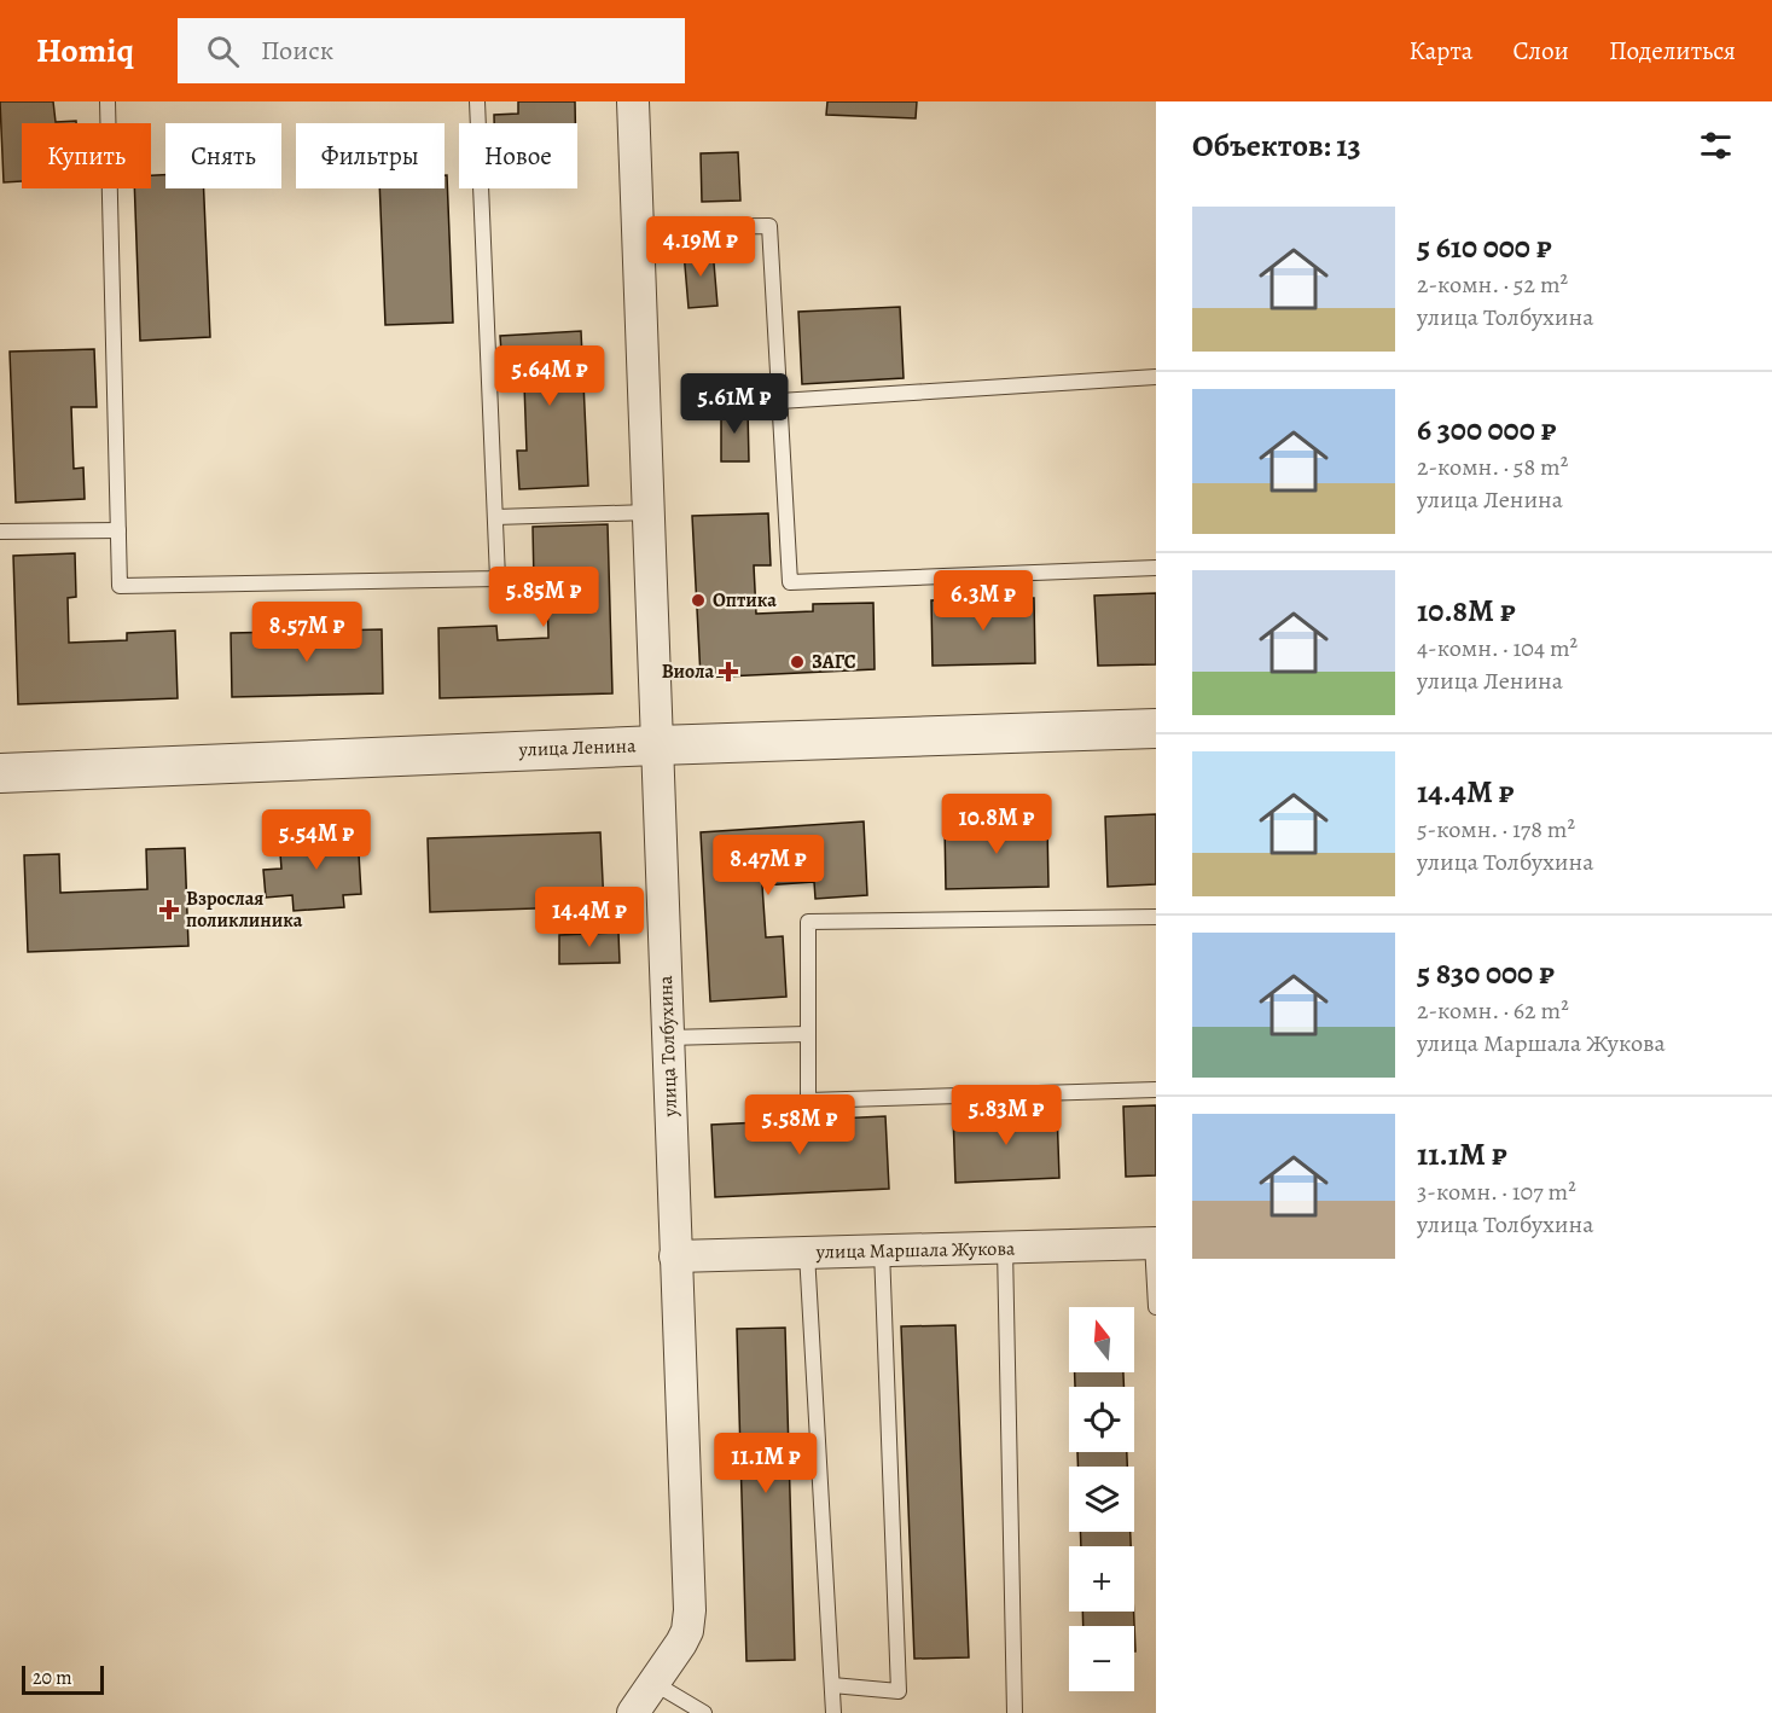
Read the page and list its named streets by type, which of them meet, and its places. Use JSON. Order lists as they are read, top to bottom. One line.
{"streets":{"street":["улица Ленина","улица Толбухина","улица Маршала Жукова"]},"crossings":[["улица Ленина","улица Толбухина"],["улица Толбухина","улица Маршала Жукова"]],"places":{"other":["Оптика","ЗАГС"],"health":["Виола","Взрослая поликлиника"]},"scale_bar":"20 m","north":"top","page":{"header":"Homiq","search":"Поиск","nav":["Карта","Слои","Поделиться"],"heading":"Объектов: 13","chip":["Купить","Снять","Фильтры","Новое"],"list":[{"name":"5 610 000 ₽","note":"2-комн. · 52 m² · улица Толбухина"},{"name":"6 300 000 ₽","note":"2-комн. · 58 m² · улица Ленина"},{"name":"10.8M ₽","note":"4-комн. · 104 m² · улица Ленина"},{"name":"14.4M ₽","note":"5-комн. · 178 m² · улица Толбухина"},{"name":"5 830 000 ₽","note":"2-комн. · 62 m² · улица Маршала Жукова"},{"name":"11.1M ₽","note":"3-комн. · 107 m² · улица Толбухина"}],"price":["4.19M ₽","5.64M ₽","5.61M ₽","5.85M ₽","6.3M ₽","8.57M ₽","10.8M ₽","5.54M ₽","8.47M ₽","14.4M ₽","5.83M ₽","5.58M ₽","11.1M ₽"],"map_buttons":["+","−"],"scale":"20 m"}}
